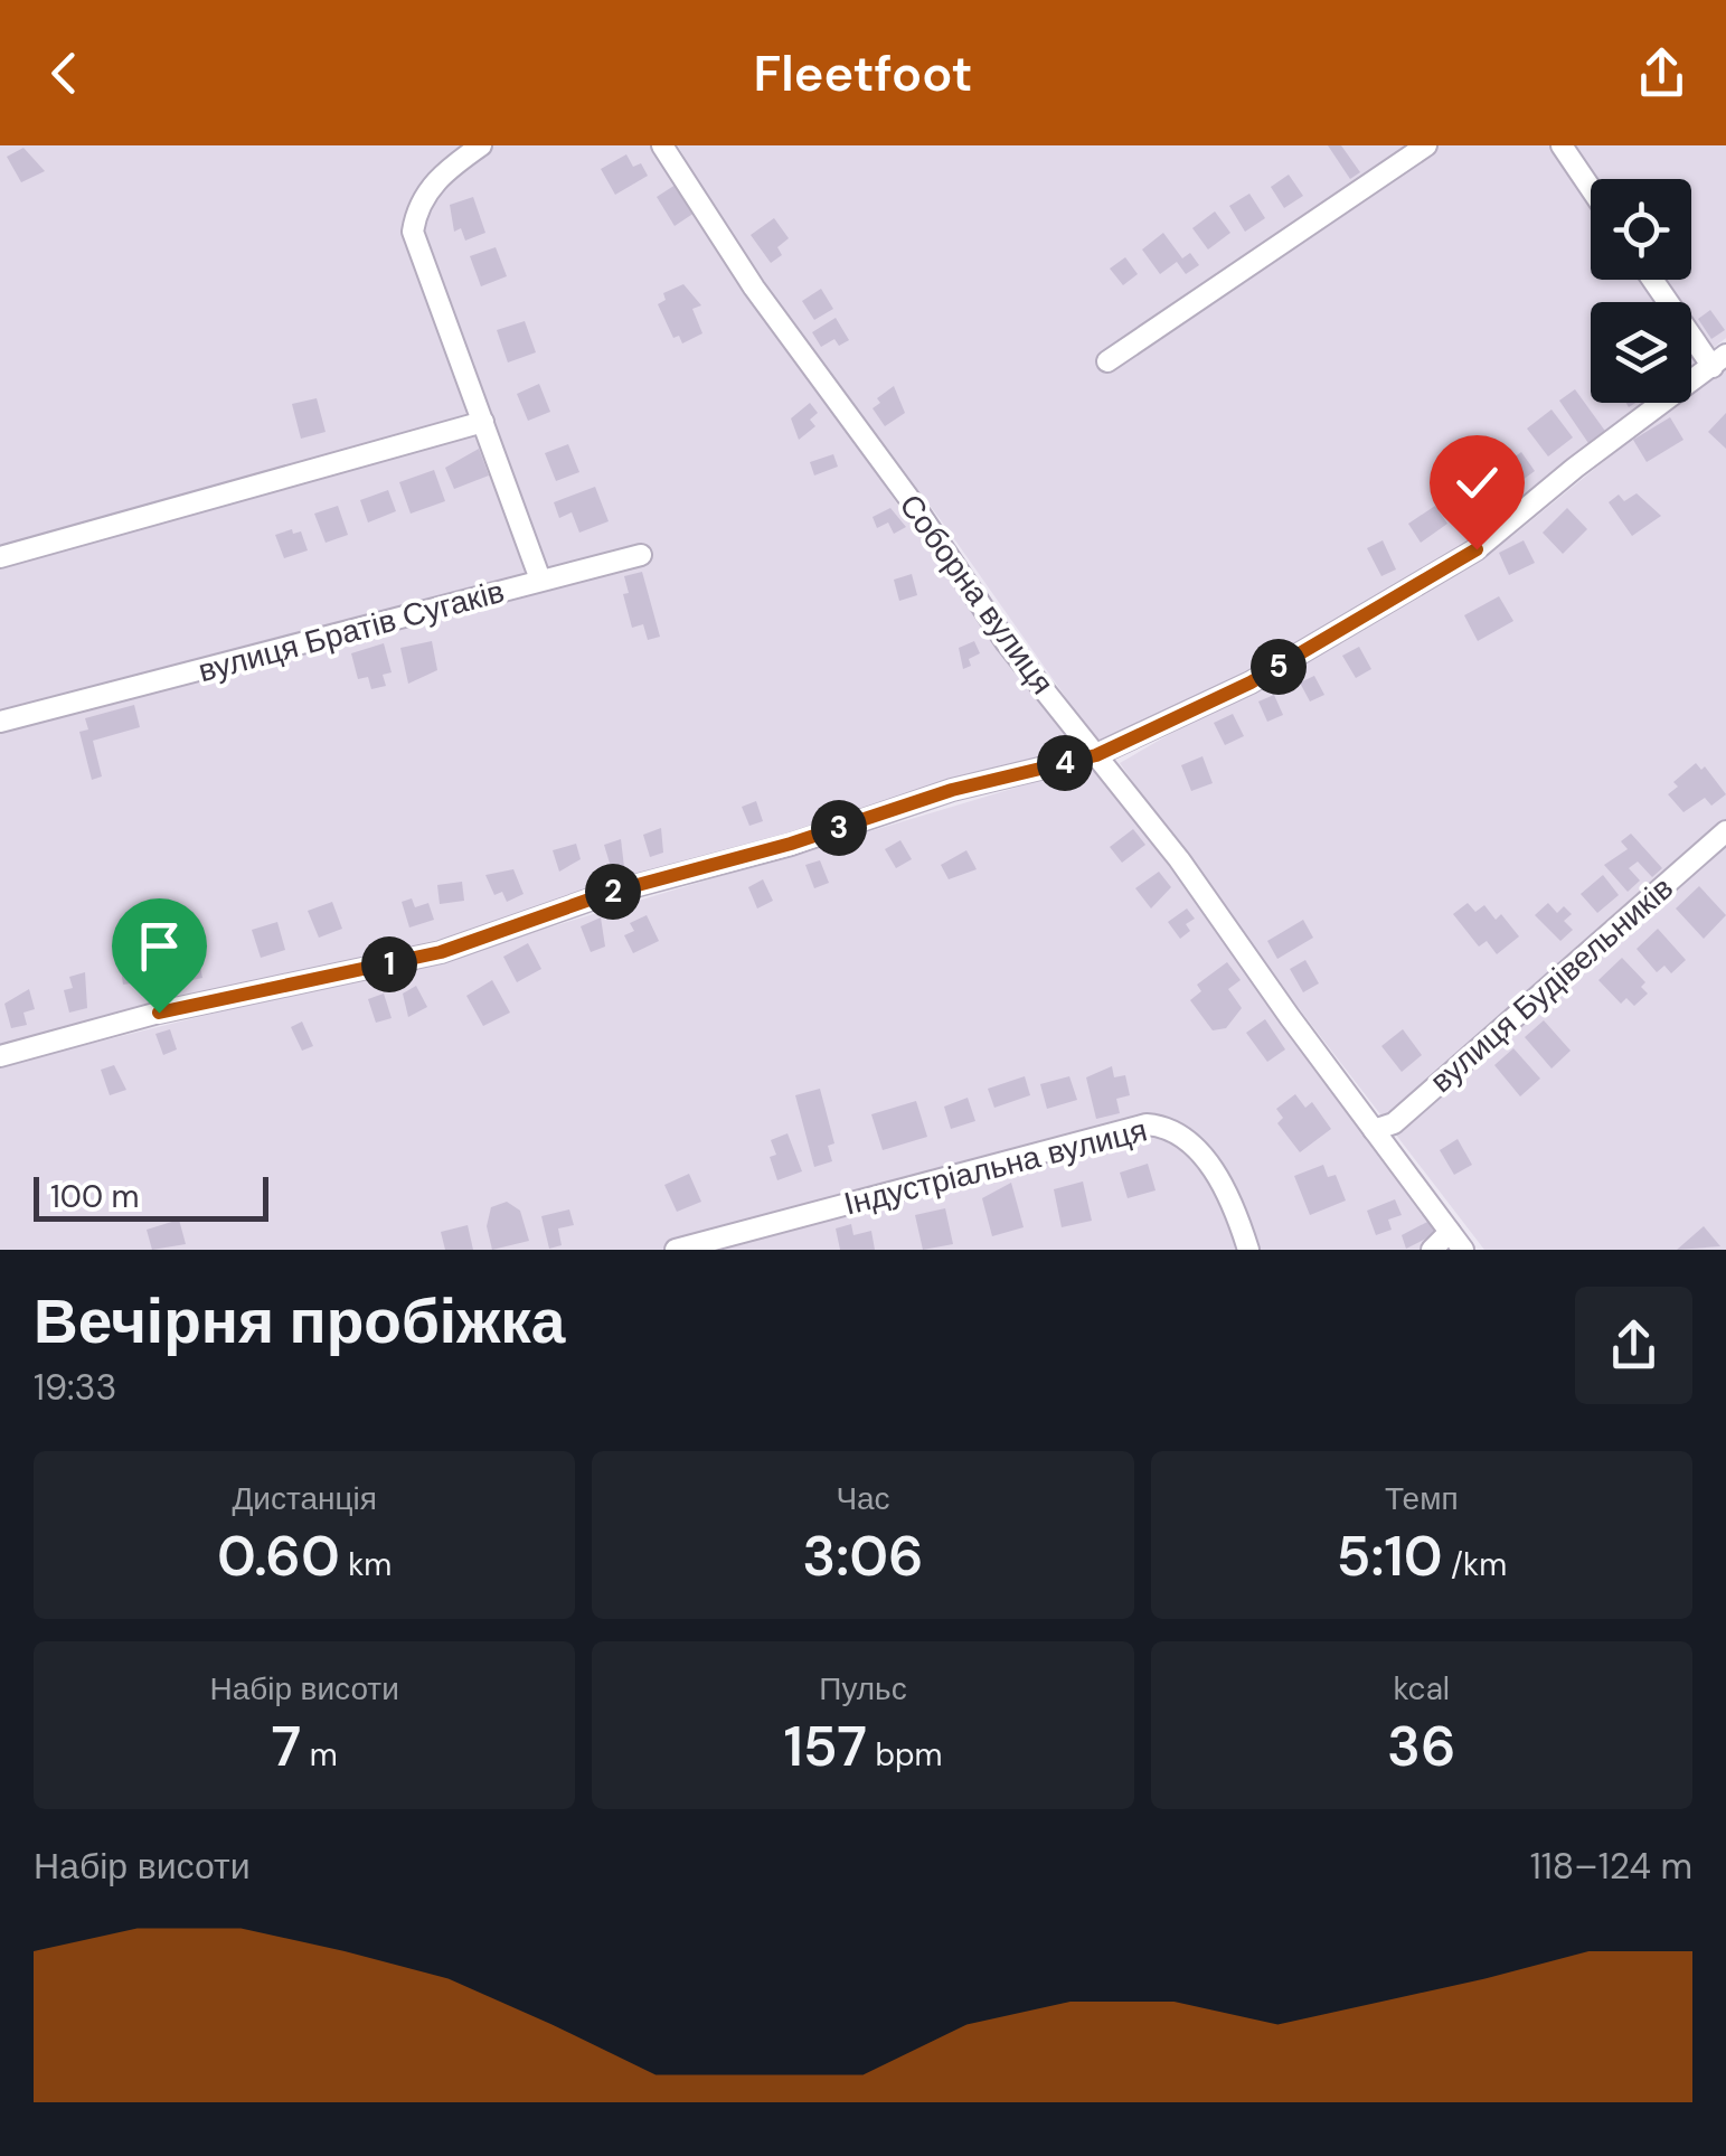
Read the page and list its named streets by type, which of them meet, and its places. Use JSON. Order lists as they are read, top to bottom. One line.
{"streets":{"street":["Соборна вулиця","вулиця Братів Сугаків","вулиця Будівельників","Індустріальна вулиця"]},"crossings":[["Соборна вулиця","вулиця Будівельників"]],"scale_bar":"100 m","page":{"header":"Fleetfoot","pins":["5","4","3","2","1"],"scale":"100 m","heading":["Вечірня пробіжка","19:33"],"stats":[["Дистанція","0.60 km"],["Час","3:06"],["Темп","5:10 /km"],["Набір висоти","7 m"],["Пульс","157 bpm"],["kcal","36"]],"chart":["Набір висоти","118–124 m"]}}
